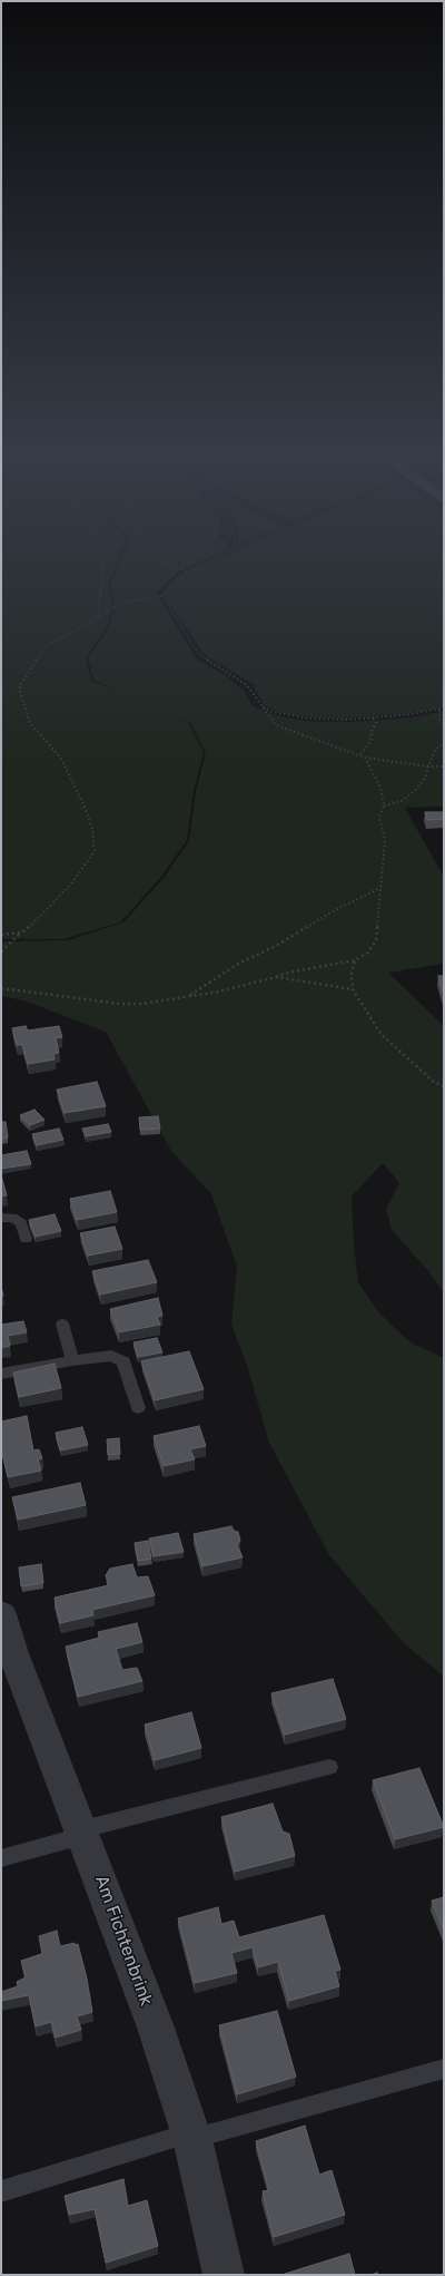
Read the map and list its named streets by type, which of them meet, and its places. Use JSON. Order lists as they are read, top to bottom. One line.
{"streets":{"street":["Am Fichtenbrink"]}}
